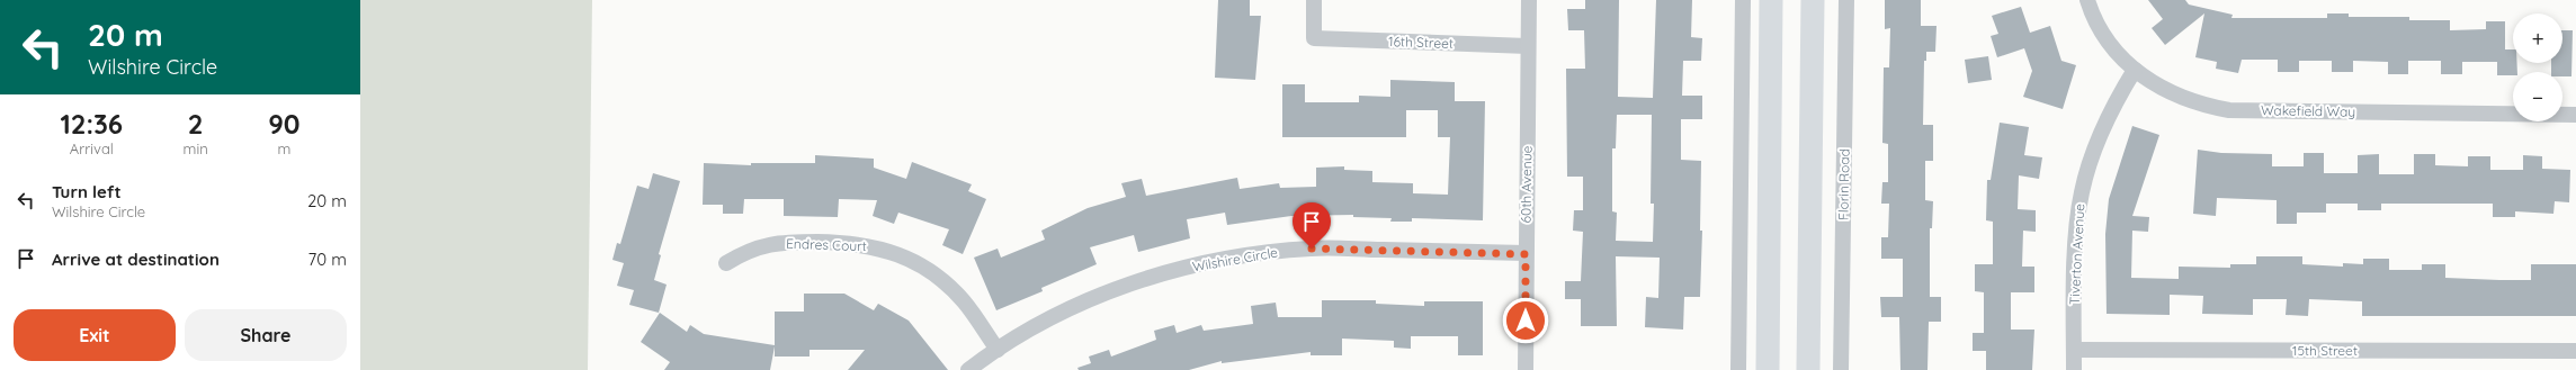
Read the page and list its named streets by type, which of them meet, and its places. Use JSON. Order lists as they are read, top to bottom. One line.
{"streets":{"street":["16th Street","Wakefield Way","60th Avenue","Florin Road","Endres Court","Tiverton Avenue","Wilshire Circle","15th Street"]},"crossings":[["16th Street","60th Avenue"],["Wakefield Way","Tiverton Avenue"],["60th Avenue","Wilshire Circle"],["Endres Court","Wilshire Circle"],["Tiverton Avenue","15th Street"]],"page":{"turn":["20 m","Wilshire Circle"],"map_buttons":["+","−"],"eta":["12:36","Arrival","2","min","90","m"],"list":[{"name":"Turn left","note":"Wilshire Circle","value":"20 m"},{"name":"Arrive at destination","value":"70 m"}],"buttons":["Exit","Share"]}}
